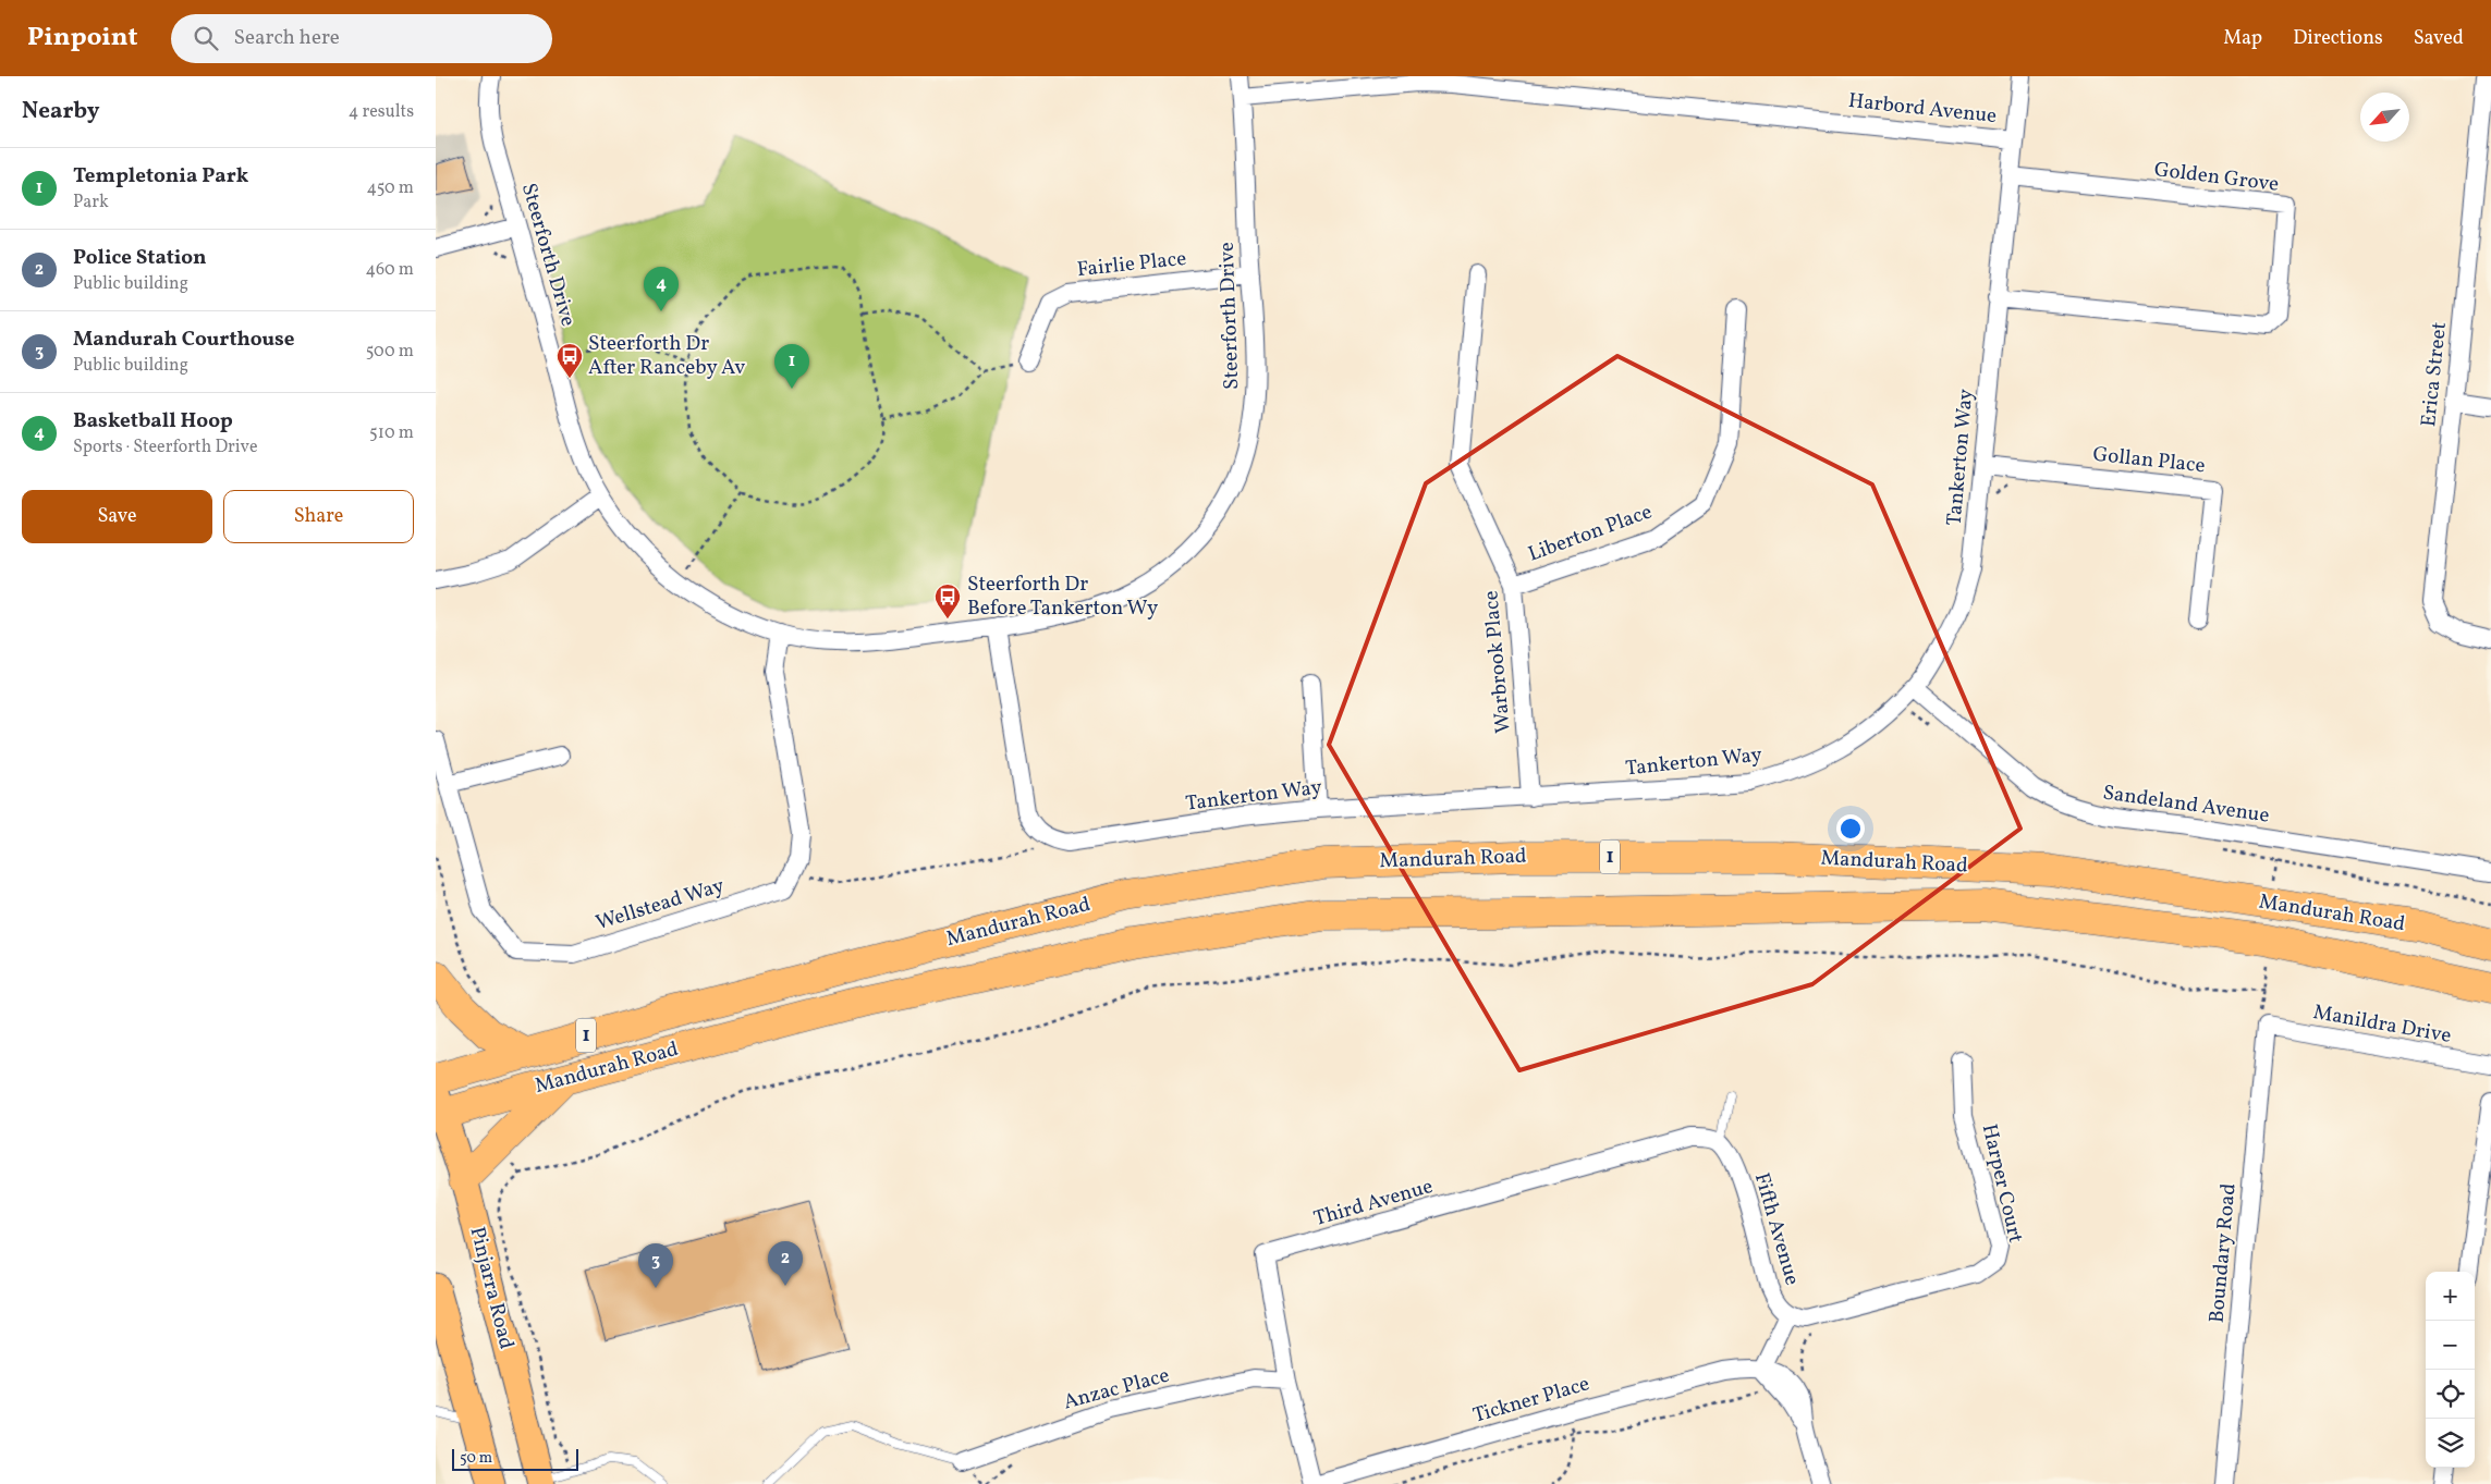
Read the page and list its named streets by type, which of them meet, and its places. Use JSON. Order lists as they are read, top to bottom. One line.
{"streets":{"highway":["1","Mandurah Road"],"main road":["Pinjarra Road"],"street":["Harbord Avenue","Golden Grove","Steerforth Drive","Fairlie Place","Erica Street","Tankerton Way","Gollan Place","Liberton Place","Warbrook Place","Sandeland Avenue","Wellstead Way","Manildra Drive","Harper Court","Third Avenue","Fifth Avenue","Boundary Road","Anzac Place","Tickner Place"]},"crossings":[["Harbord Avenue","Steerforth Drive"],["Harbord Avenue","Tankerton Way"],["Golden Grove","Tankerton Way"],["Steerforth Drive","Fairlie Place"],["Steerforth Drive","Tankerton Way"],["Steerforth Drive","Wellstead Way"],["Tankerton Way","Gollan Place"],["Tankerton Way","Warbrook Place"],["Tankerton Way","Sandeland Avenue"],["Liberton Place","Warbrook Place"],["1","Mandurah Road"],["1","Pinjarra Road"],["Mandurah Road","Pinjarra Road"],["Manildra Drive","Boundary Road"],["Harper Court","Fifth Avenue"],["Third Avenue","Fifth Avenue"],["Third Avenue","Anzac Place"],["Third Avenue","Tickner Place"],["Fifth Avenue","Tickner Place"]],"places":{"bus stop":["Steerforth Dr After Ranceby Av","Steerforth Dr Before Tankerton Wy"]},"scale_bar":"50 m","north":"bottom left","page":{"header":"Pinpoint","search":"Search here","nav":["Map","Directions","Saved"],"heading":["Nearby","4 results"],"list":[{"mark":"1","name":"Templetonia Park","note":"Park","value":"450 m"},{"mark":"2","name":"Police Station","note":"Public building","value":"460 m"},{"mark":"3","name":"Mandurah Courthouse","note":"Public building","value":"500 m"},{"mark":"4","name":"Basketball Hoop","note":"Sports · Steerforth Drive","value":"510 m"}],"pins":["4","1","2","3"],"buttons":["Save","Share"],"map_buttons":["+","−"],"scale":"50 m"}}
